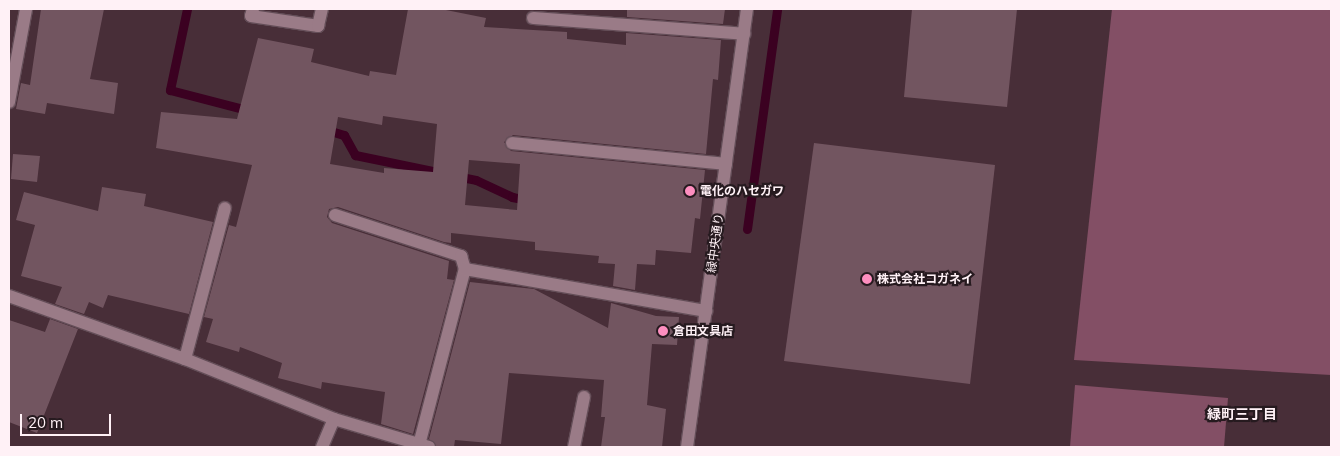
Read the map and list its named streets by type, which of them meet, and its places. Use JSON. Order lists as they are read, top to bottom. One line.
{"streets":{"street":["緑中央通り"]},"districts":["緑町三丁目"],"places":["電化のハセガワ","株式会社コガネイ","倉田文具店"],"scale_bar":"20 m"}
